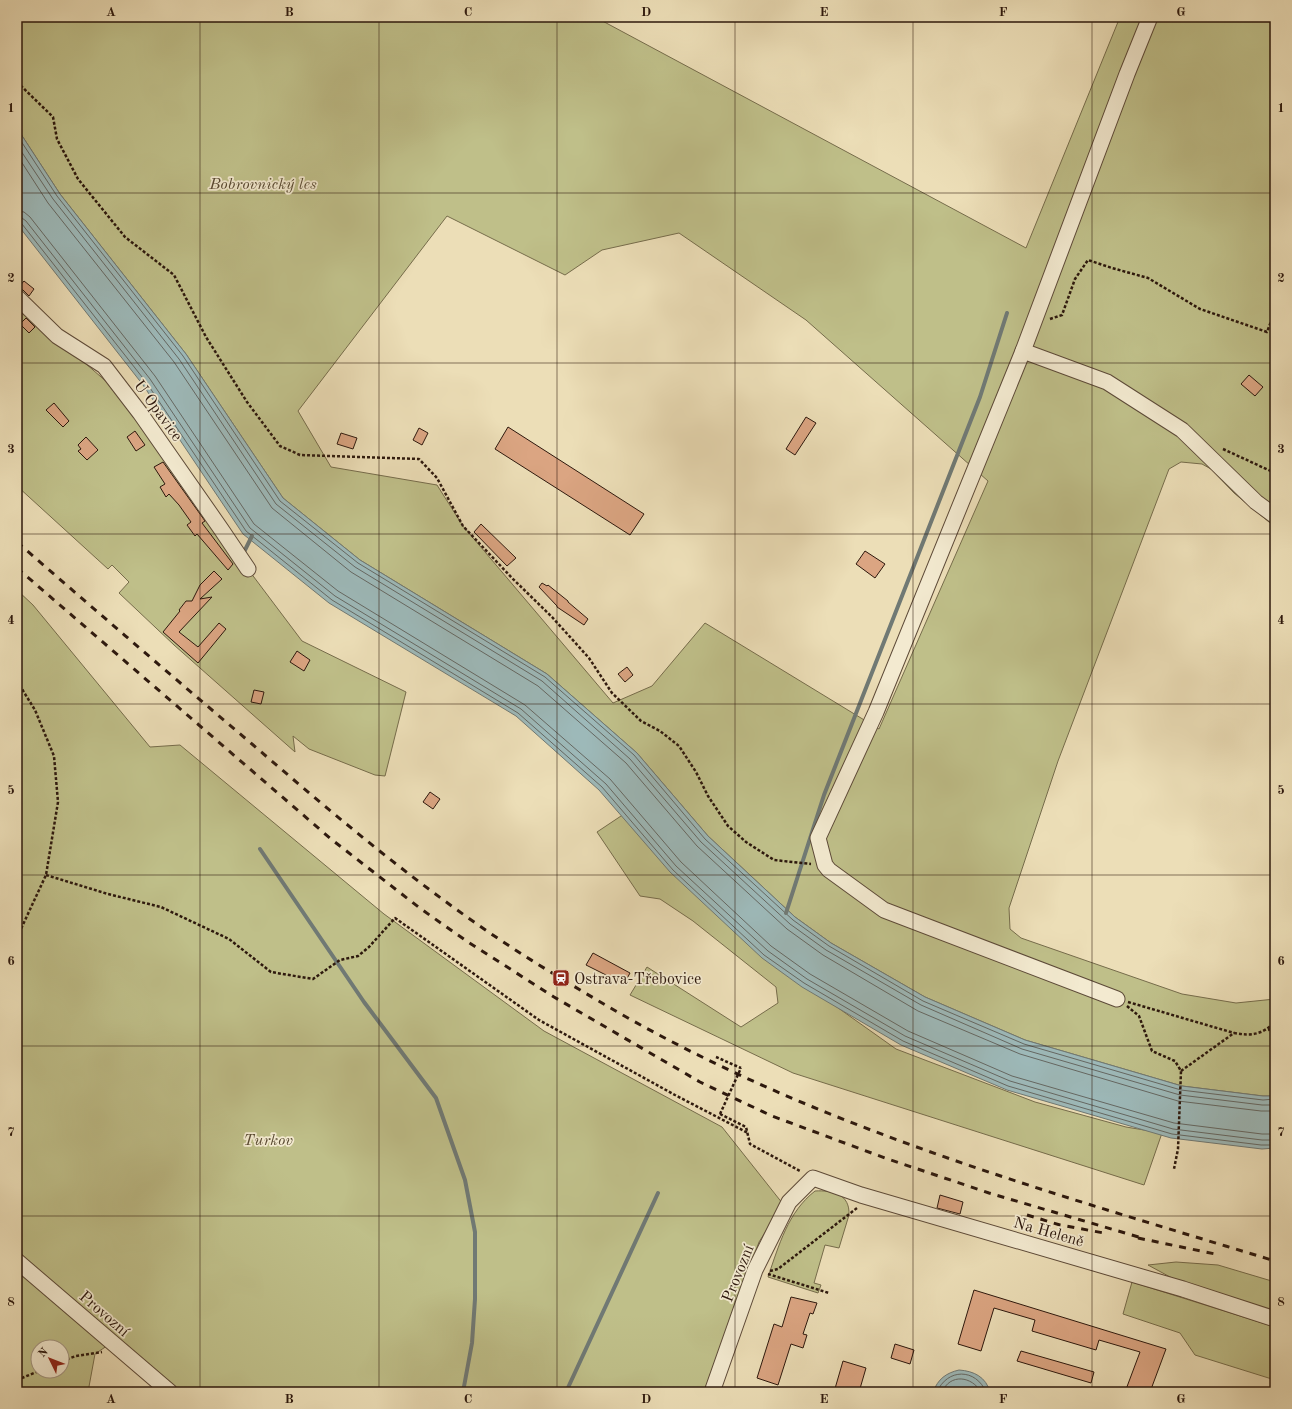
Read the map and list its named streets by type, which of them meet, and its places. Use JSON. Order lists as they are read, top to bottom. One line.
{"streets":{"street":["U Opavice","Na Heleně","Provozní"]},"crossings":[["Na Heleně","Provozní"]],"parks":["Bobrovnický les","Turkov"],"places":{"station":["Ostrava-Třebovice"]},"north":"top left","grid":{"columns":["A","B","C","D","E","F","G"],"rows":["1","2","3","4","5","6","7","8"]}}
